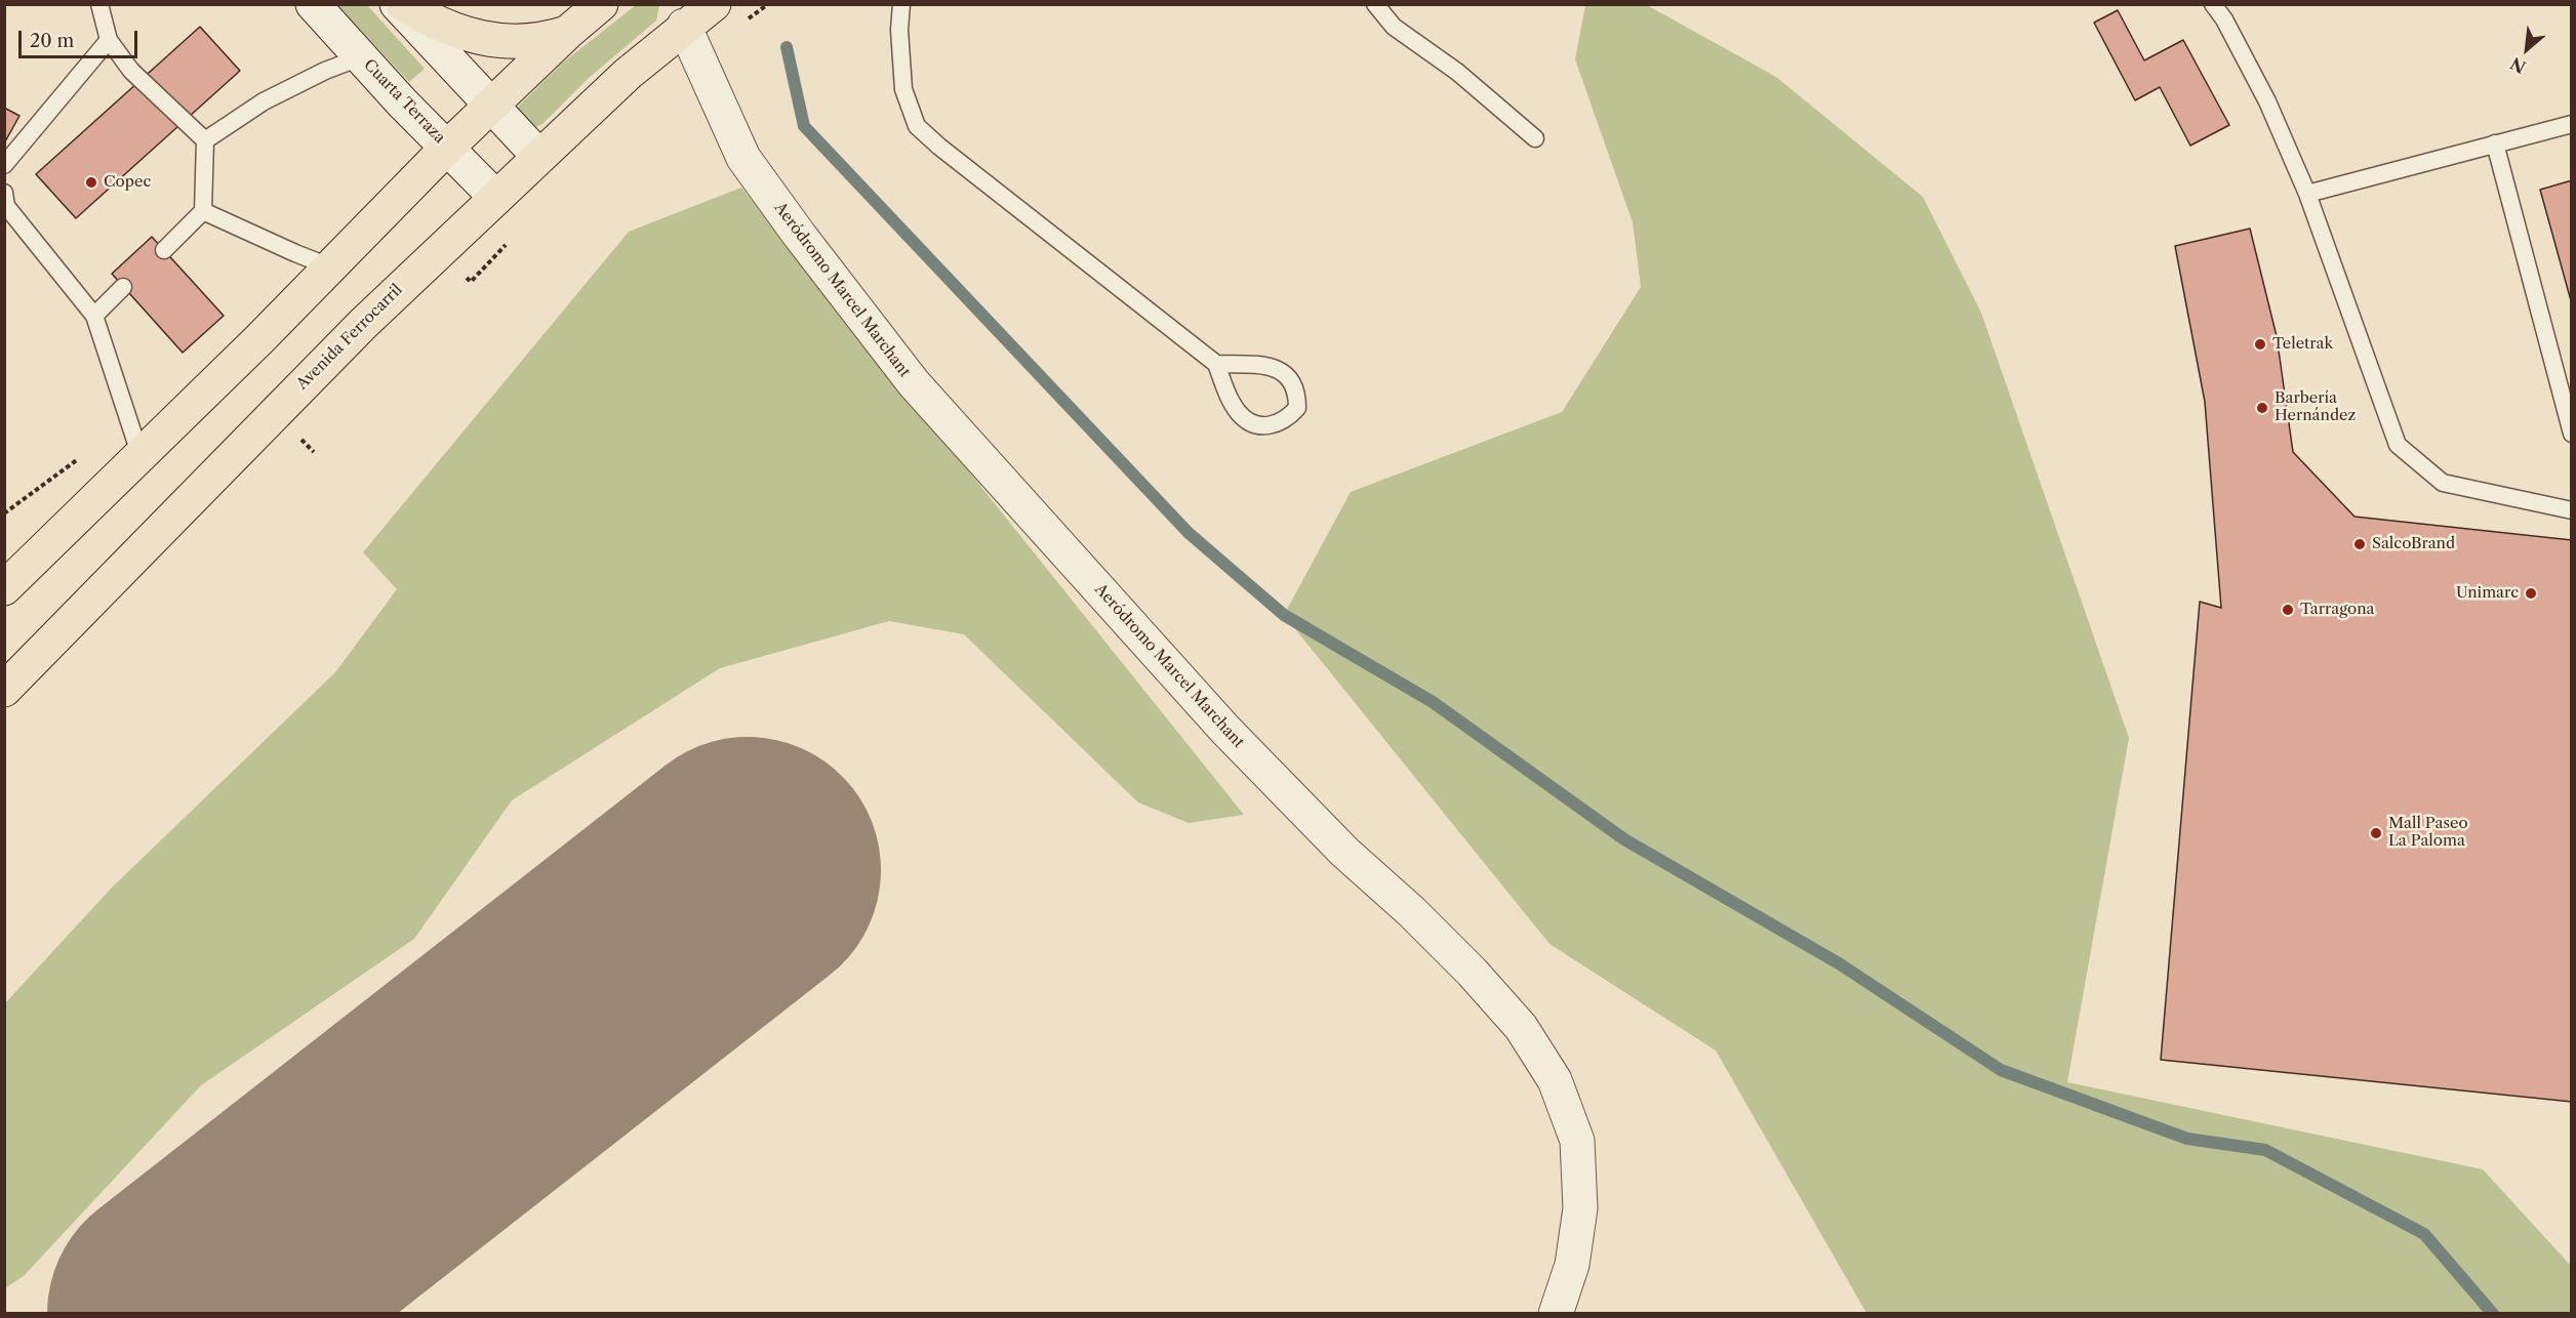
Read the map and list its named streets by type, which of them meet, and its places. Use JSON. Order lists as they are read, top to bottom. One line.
{"streets":{"main road":["Avenida Ferrocarril"],"street":["Cuarta Terraza","Aeródromo Marcel Marchant"]},"crossings":[["Cuarta Terraza","Avenida Ferrocarril"],["Aeródromo Marcel Marchant","Avenida Ferrocarril"]],"places":["Copec","Teletrak","Barbería Hernández","SalcoBrand","Unimarc","Tarragona","Mall Paseo La Paloma"],"scale_bar":"20 m","north":"bottom left"}
